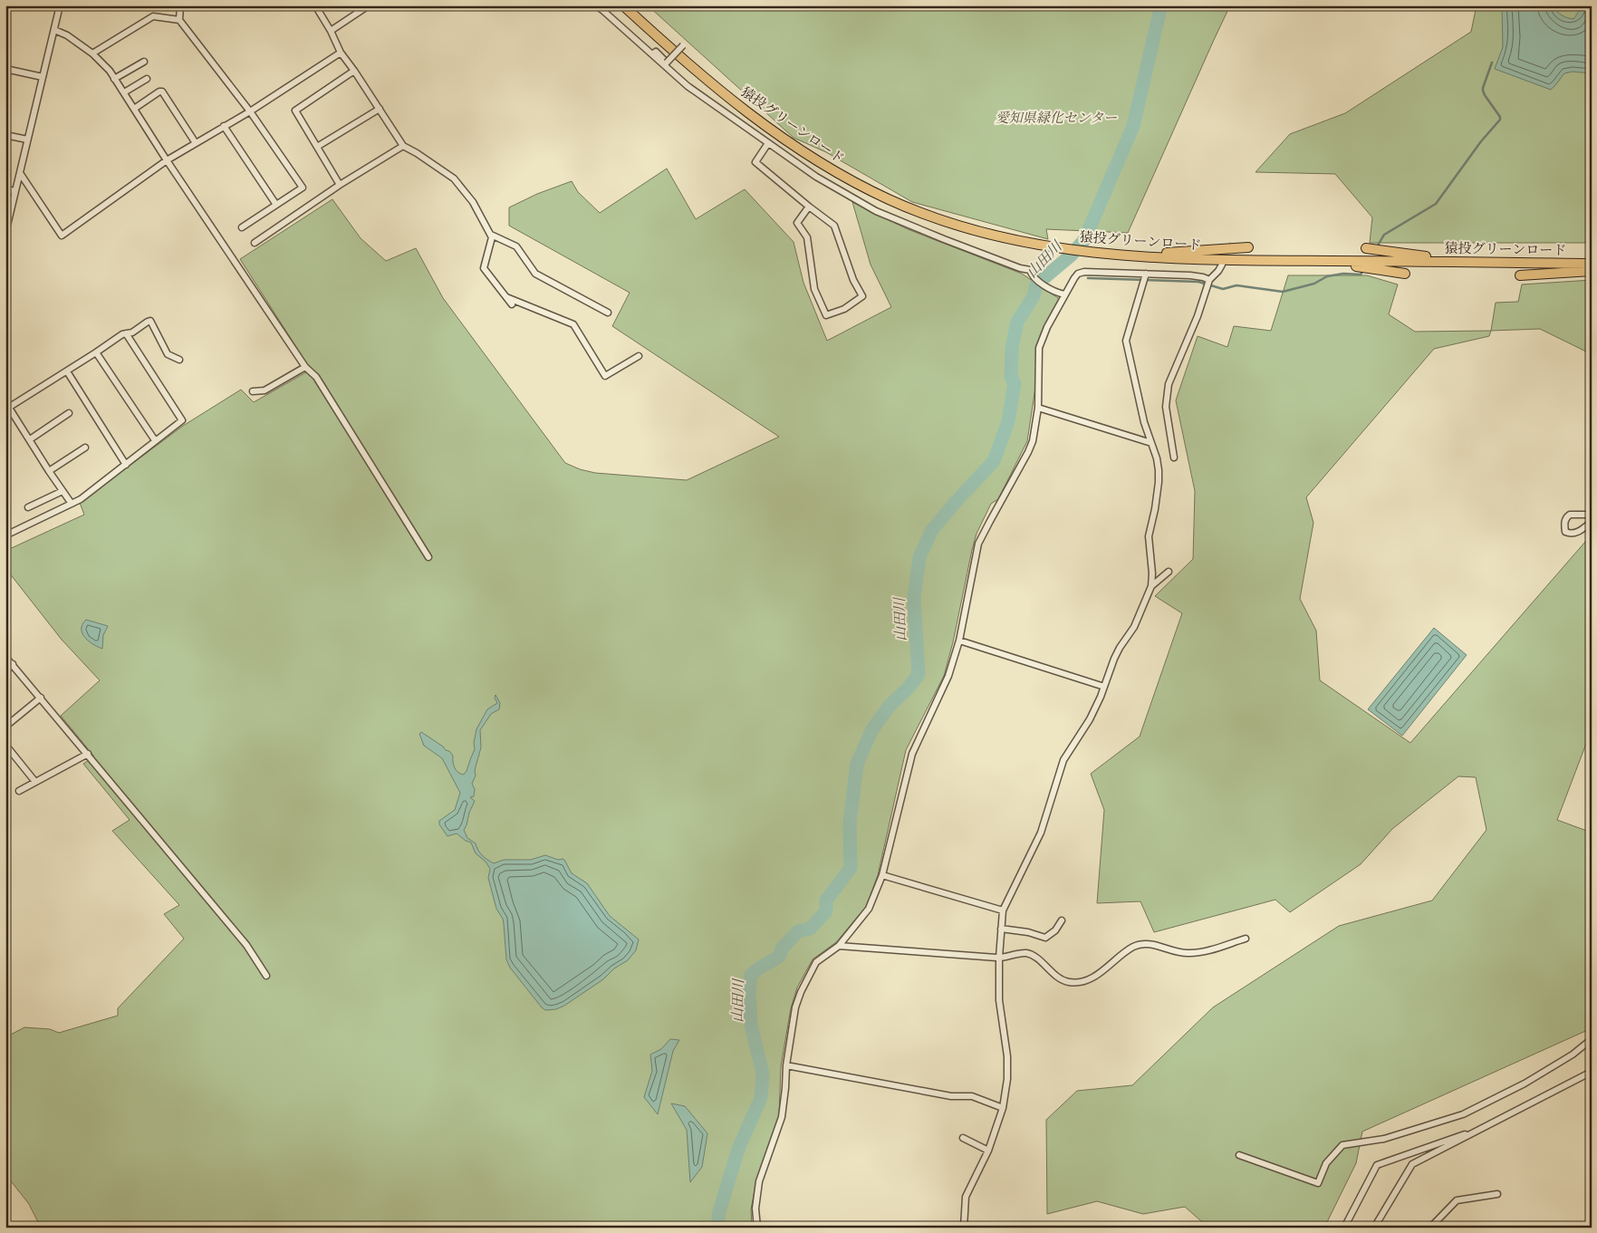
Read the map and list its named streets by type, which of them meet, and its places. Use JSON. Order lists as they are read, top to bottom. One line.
{"streets":{"main road":["猿投グリーンロード"]},"water":["山田川"],"parks":["愛知県緑化センター"]}
